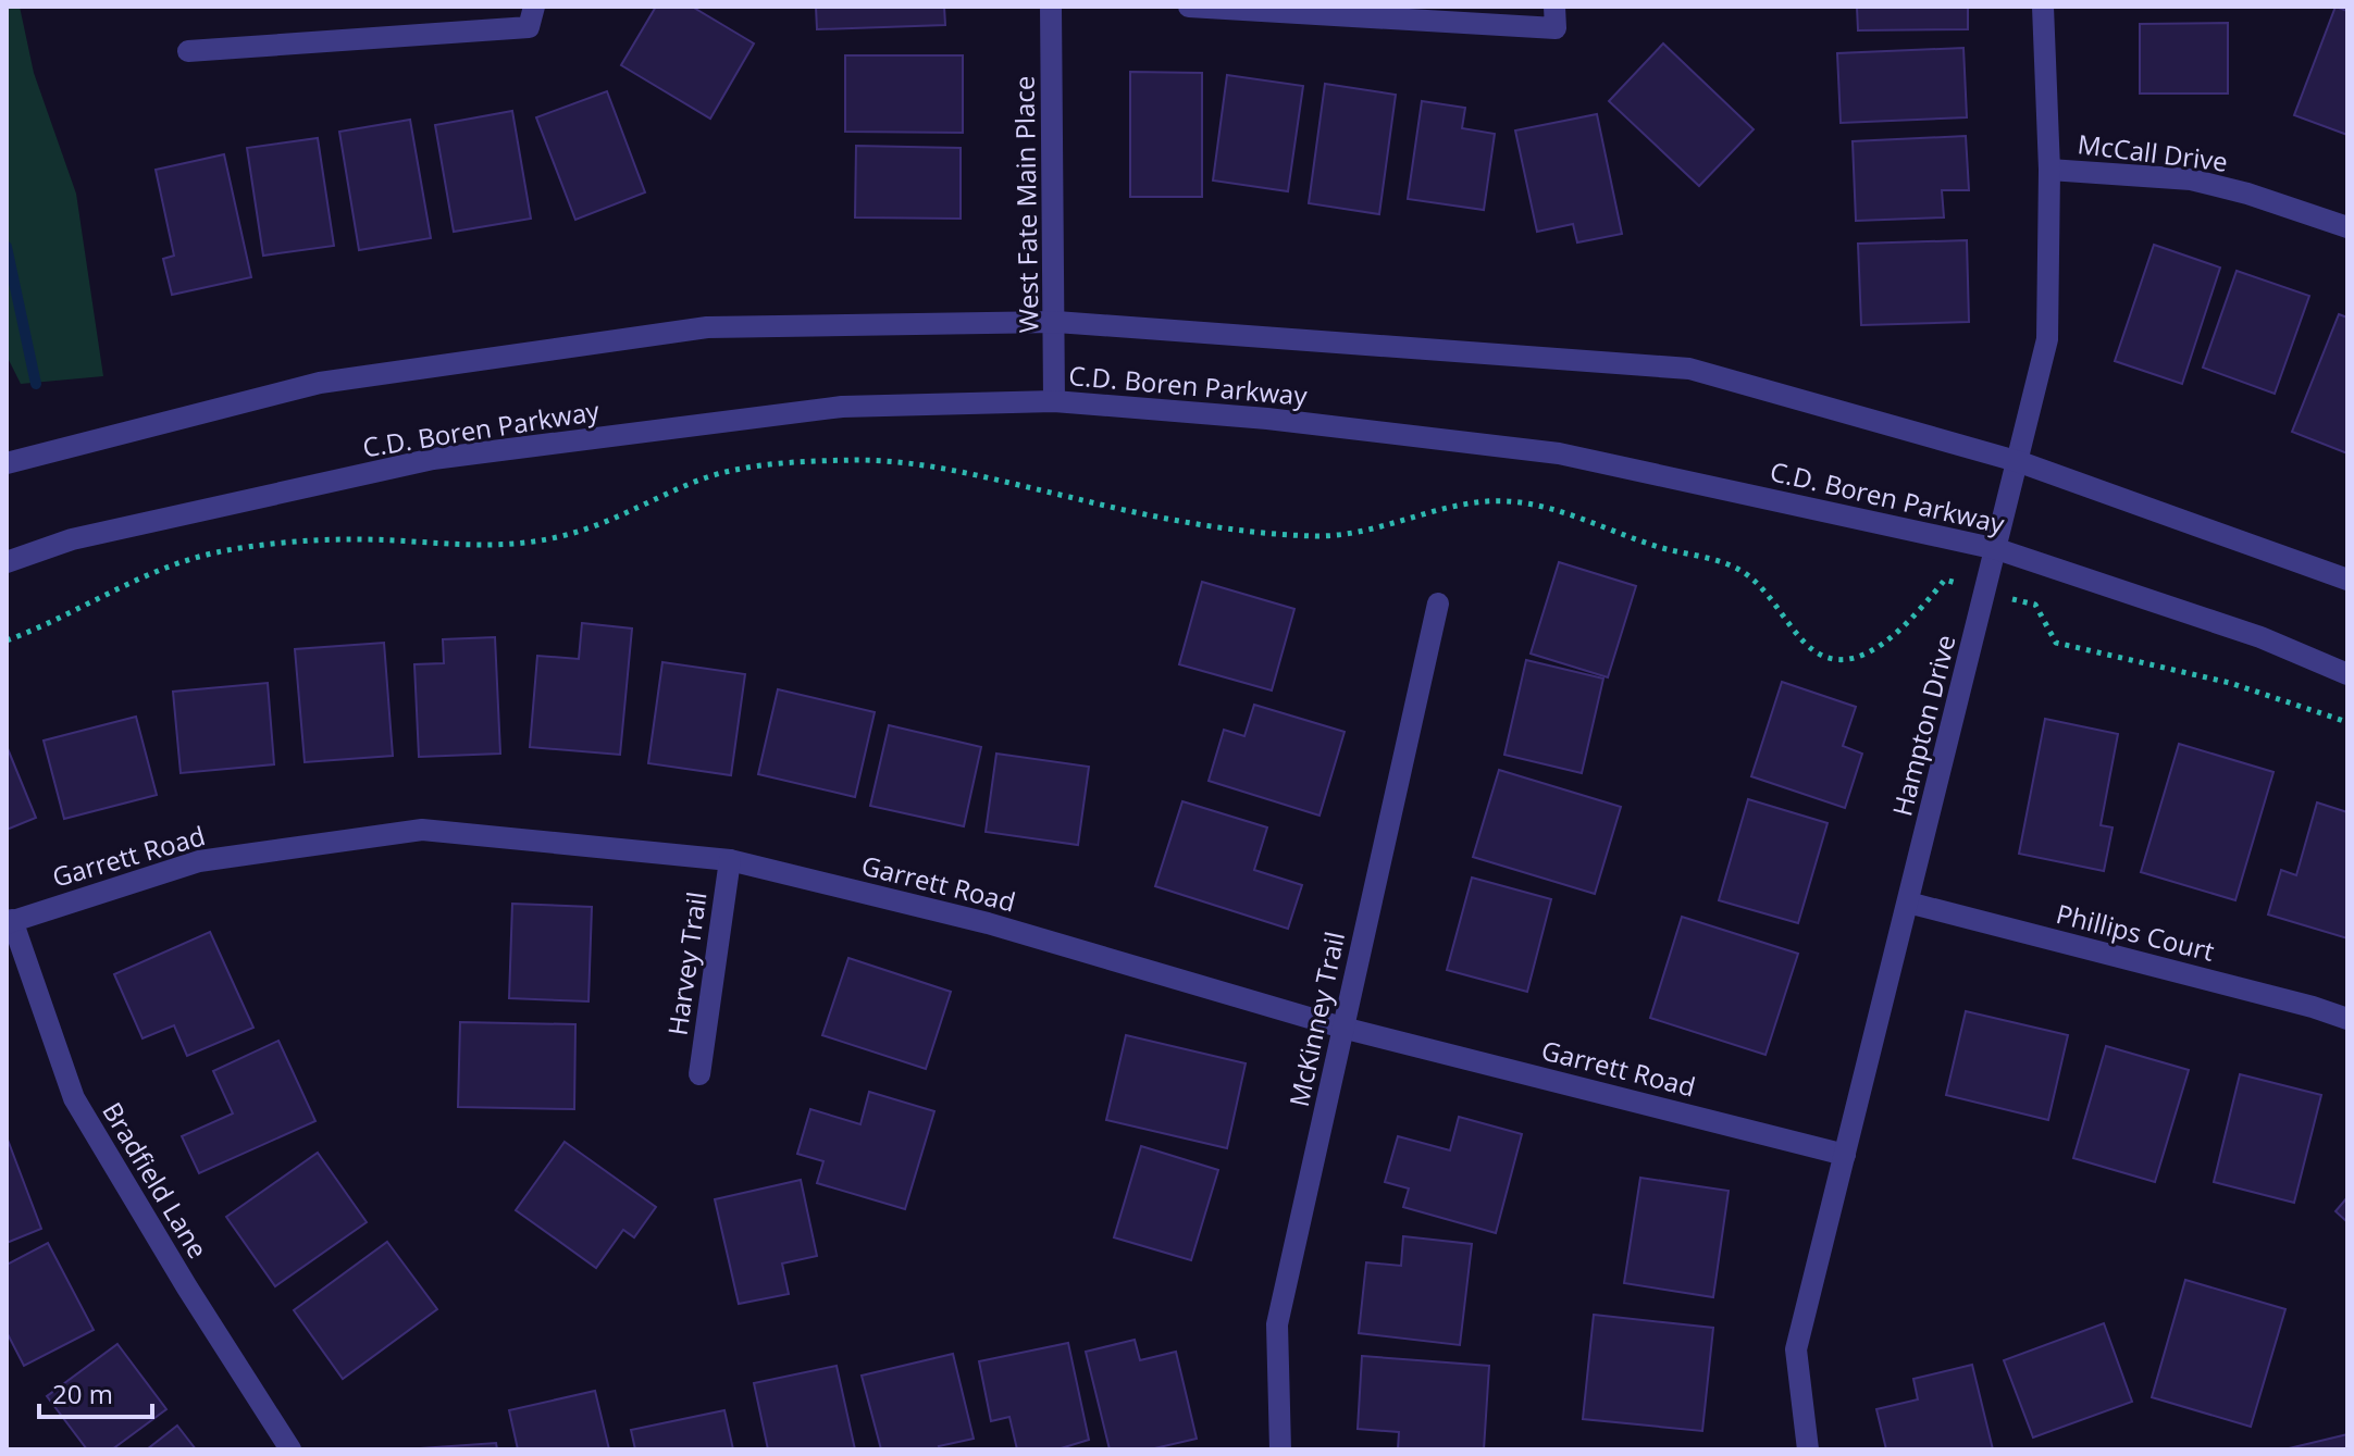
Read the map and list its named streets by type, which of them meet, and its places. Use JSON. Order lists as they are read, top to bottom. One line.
{"streets":{"street":["McCall Drive","West Fate Main Place","C.D. Boren Parkway","Hampton Drive","Garrett Road","Phillips Court","Harvey Trail","McKinney Trail","Bradfield Lane"]},"crossings":[["McCall Drive","Hampton Drive"],["West Fate Main Place","C.D. Boren Parkway"],["C.D. Boren Parkway","Hampton Drive"],["Hampton Drive","Garrett Road"],["Hampton Drive","Phillips Court"],["Garrett Road","Harvey Trail"],["Garrett Road","McKinney Trail"],["Garrett Road","Bradfield Lane"]],"scale_bar":"20 m"}
